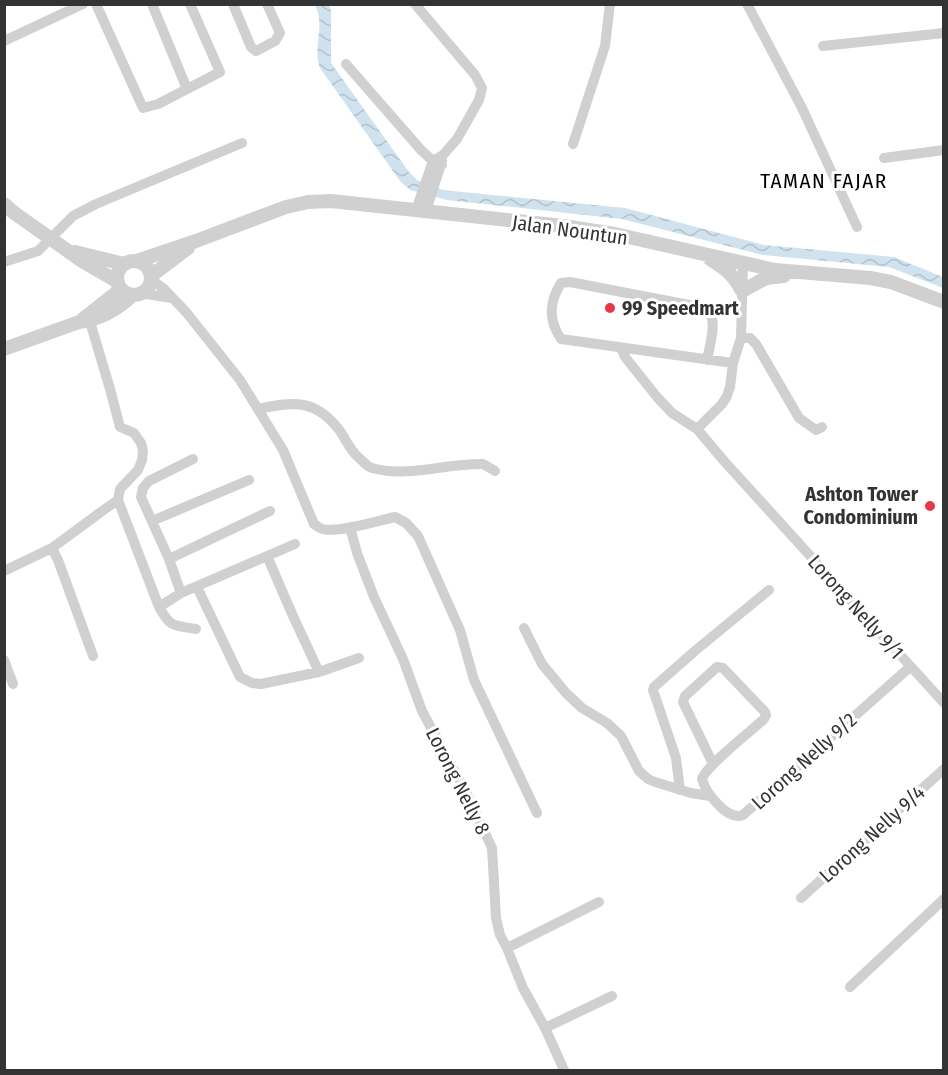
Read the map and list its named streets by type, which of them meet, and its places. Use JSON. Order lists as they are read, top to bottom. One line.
{"streets":{"street":["Jalan Nountun","Lorong Nelly 9/1","Lorong Nelly 9/2","Lorong Nelly 8","Lorong Nelly 9/4"]},"crossings":[["Lorong Nelly 9/1","Lorong Nelly 9/2"]],"districts":["TAMAN FAJAR"],"places":["99 Speedmart","Ashton Tower Condominium"]}
